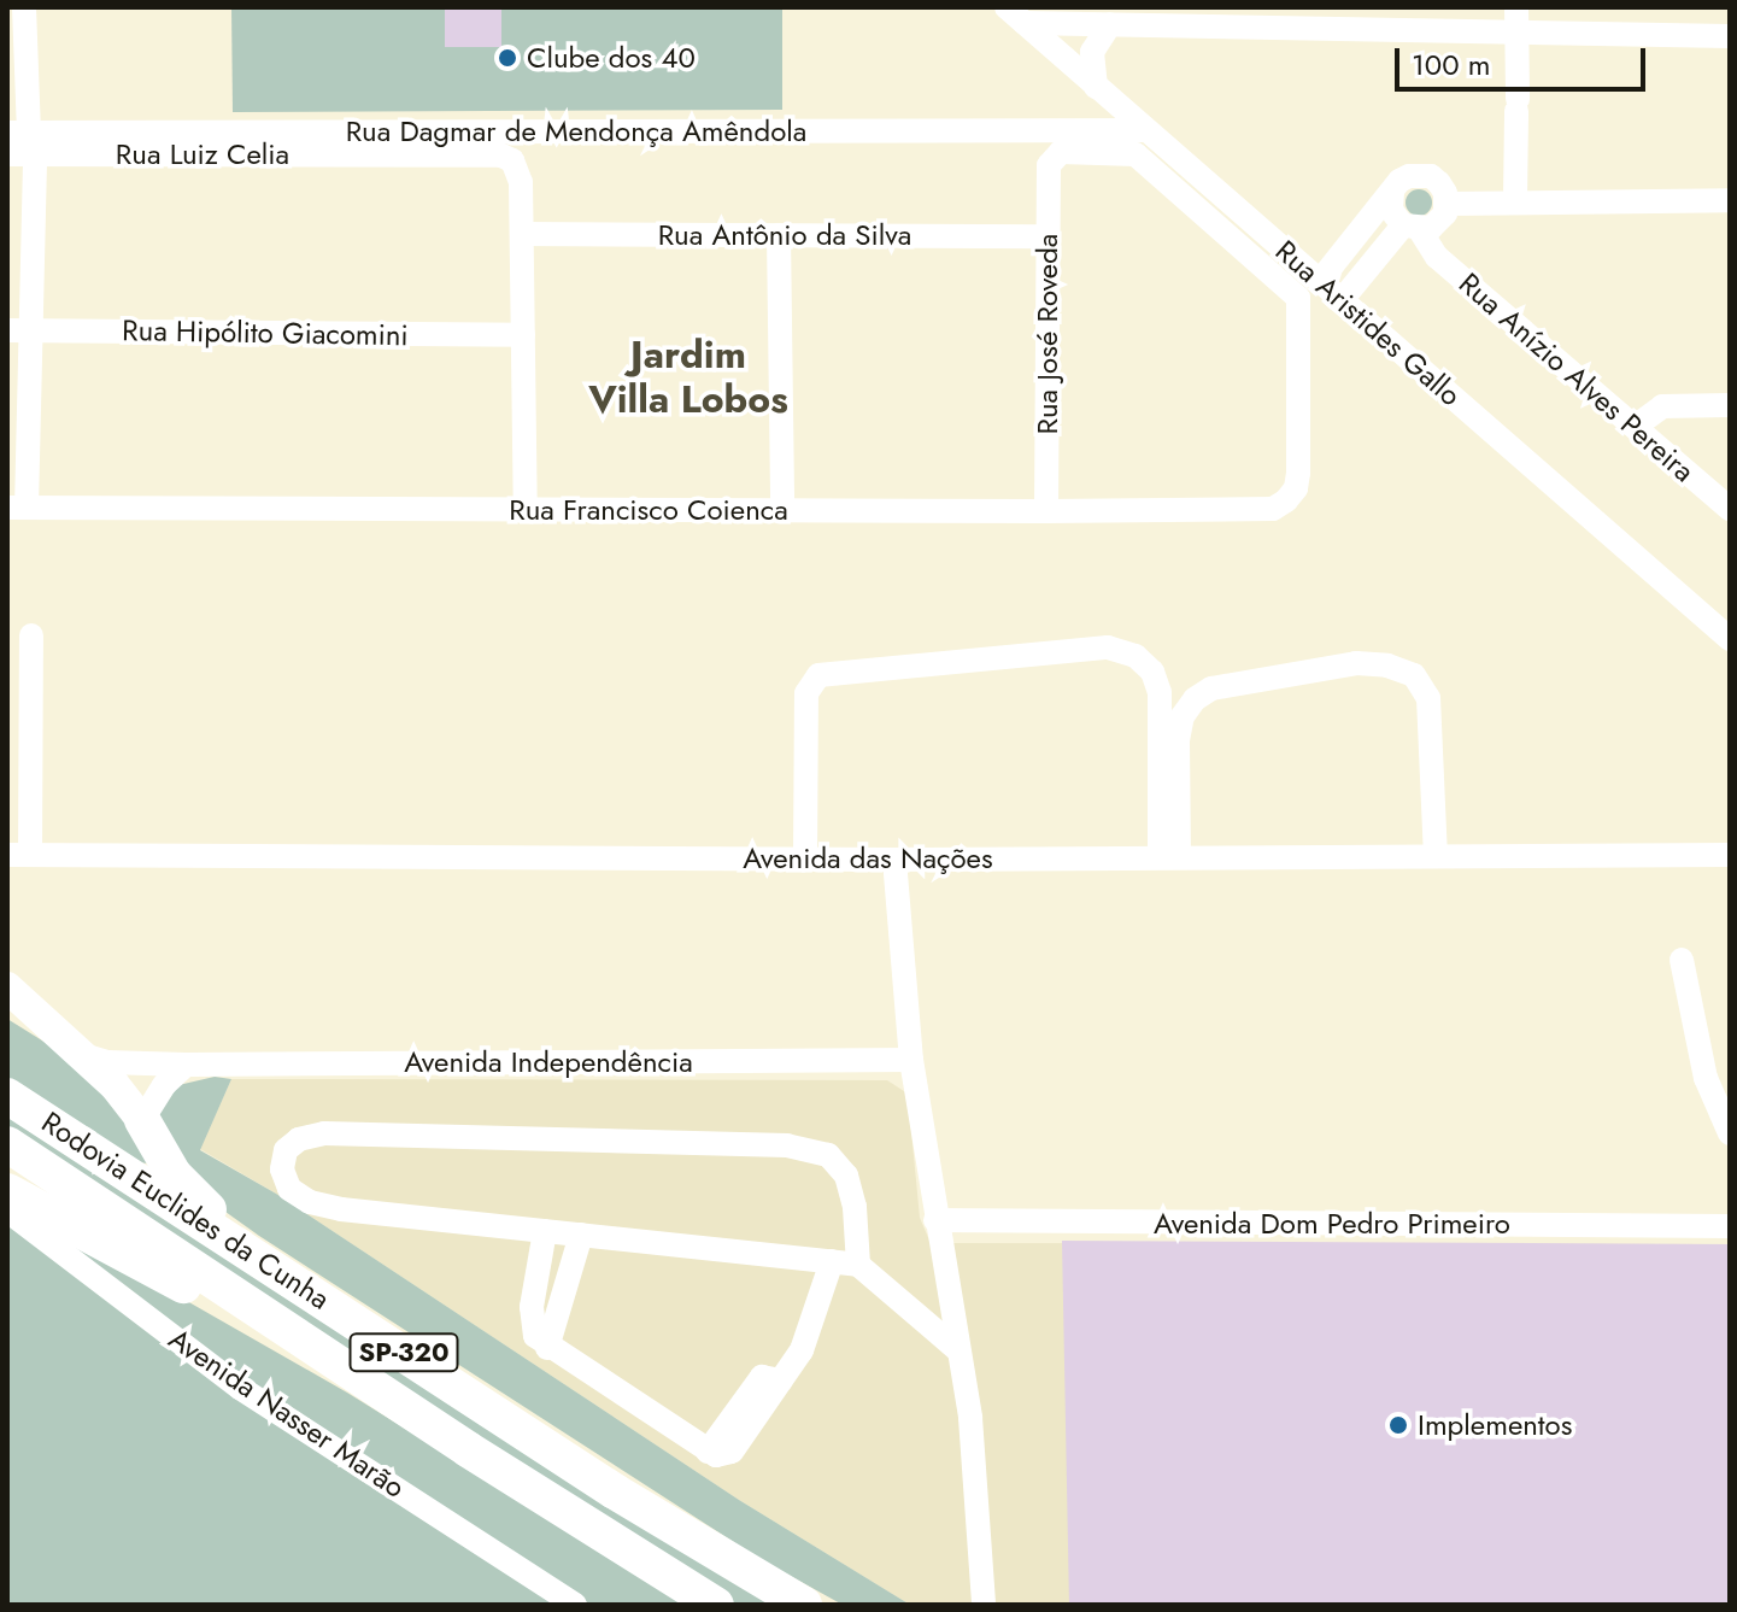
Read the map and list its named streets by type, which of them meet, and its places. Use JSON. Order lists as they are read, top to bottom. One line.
{"streets":{"highway":["Rodovia Euclides da Cunha","SP-320"],"street":["Rua Dagmar de Mendonça Amêndola","Rua Luiz Celia","Rua Antônio da Silva","Rua Aristides Gallo","Rua Hipólito Giacomini","Rua José Roveda","Rua Anízio Alves Pereira","Rua Francisco Coienca","Avenida das Nações","Avenida Independência","Avenida Dom Pedro Primeiro","Avenida Nasser Marão"]},"crossings":[["Rua Dagmar de Mendonça Amêndola","Rua Luiz Celia"],["Rua Dagmar de Mendonça Amêndola","Rua Aristides Gallo"],["Rua Luiz Celia","Rua Antônio da Silva"],["Rua Antônio da Silva","Rua José Roveda"],["Rua José Roveda","Rua Francisco Coienca"]],"districts":["Jardim Villa Lobos"],"places":["Clube dos 40","Implementos"],"scale_bar":"100 m"}
